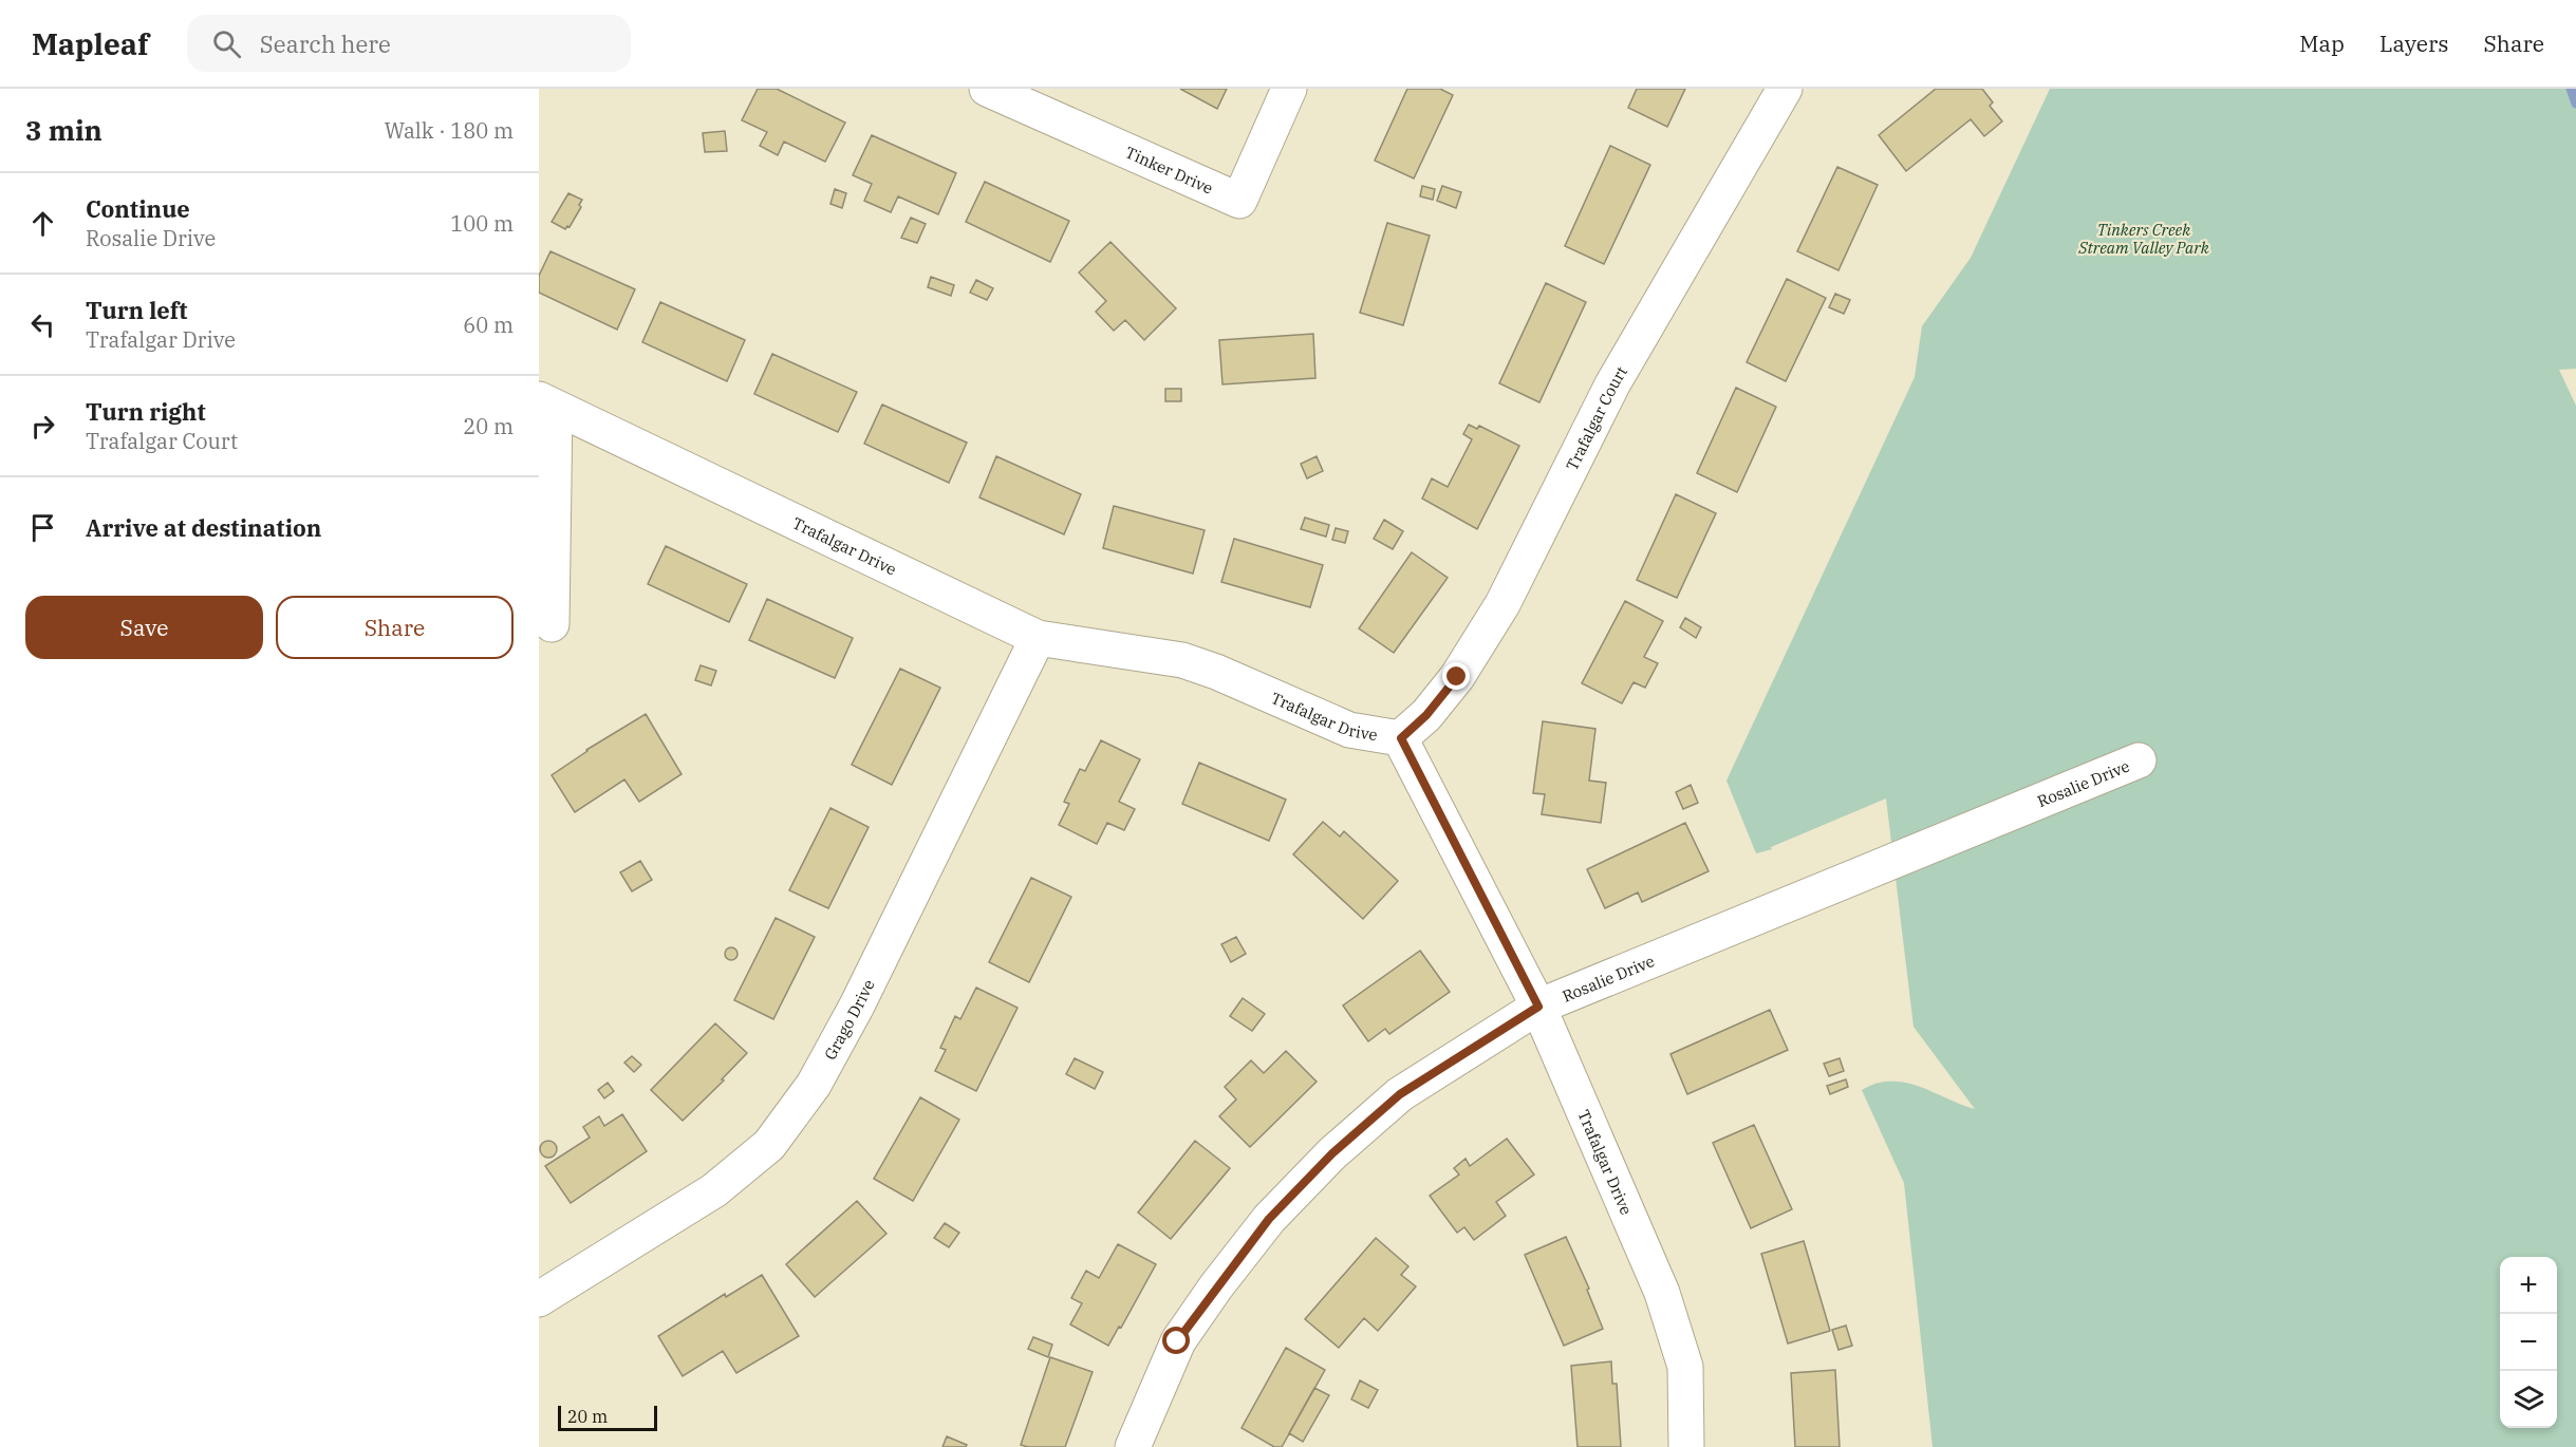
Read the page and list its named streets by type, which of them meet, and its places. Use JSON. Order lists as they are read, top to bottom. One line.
{"streets":{"street":["Tinker Drive","Trafalgar Court","Trafalgar Drive","Rosalie Drive","Grago Drive"]},"crossings":[["Trafalgar Court","Trafalgar Drive"],["Trafalgar Drive","Rosalie Drive"],["Trafalgar Drive","Grago Drive"]],"parks":["Tinkers Creek Stream Valley Park"],"scale_bar":"20 m","page":{"header":"Mapleaf","search":"Search here","nav":["Map","Layers","Share"],"heading":["3 min","Walk · 180 m"],"list":[["Continue","Rosalie Drive","100 m"],["Turn left","Trafalgar Drive","60 m"],["Turn right","Trafalgar Court","20 m"],"Arrive at destination"],"buttons":["Save","Share"],"map_buttons":["+","−"],"scale":"20 m"}}
